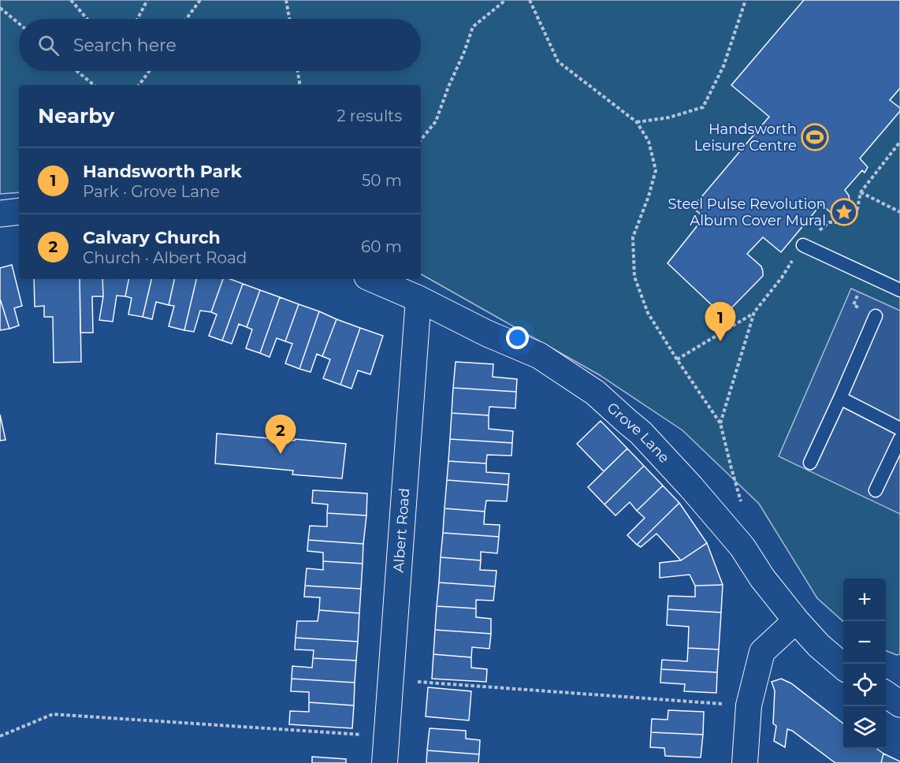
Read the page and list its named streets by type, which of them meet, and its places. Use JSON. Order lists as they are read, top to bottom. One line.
{"streets":{"street":["Grove Lane","Albert Road"]},"crossings":[["Grove Lane","Albert Road"]],"places":{"sports":["Handsworth Leisure Centre"],"place":["Steel Pulse Revolution Album Cover Mural"]},"page":{"search":"Search here","heading":["Nearby","2 results"],"list":[{"mark":"1","name":"Handsworth Park","note":"Park · Grove Lane","value":"50 m"},{"mark":"2","name":"Calvary Church","note":"Church · Albert Road","value":"60 m"}],"pins":["1","2"],"map_buttons":["+","−"]}}
